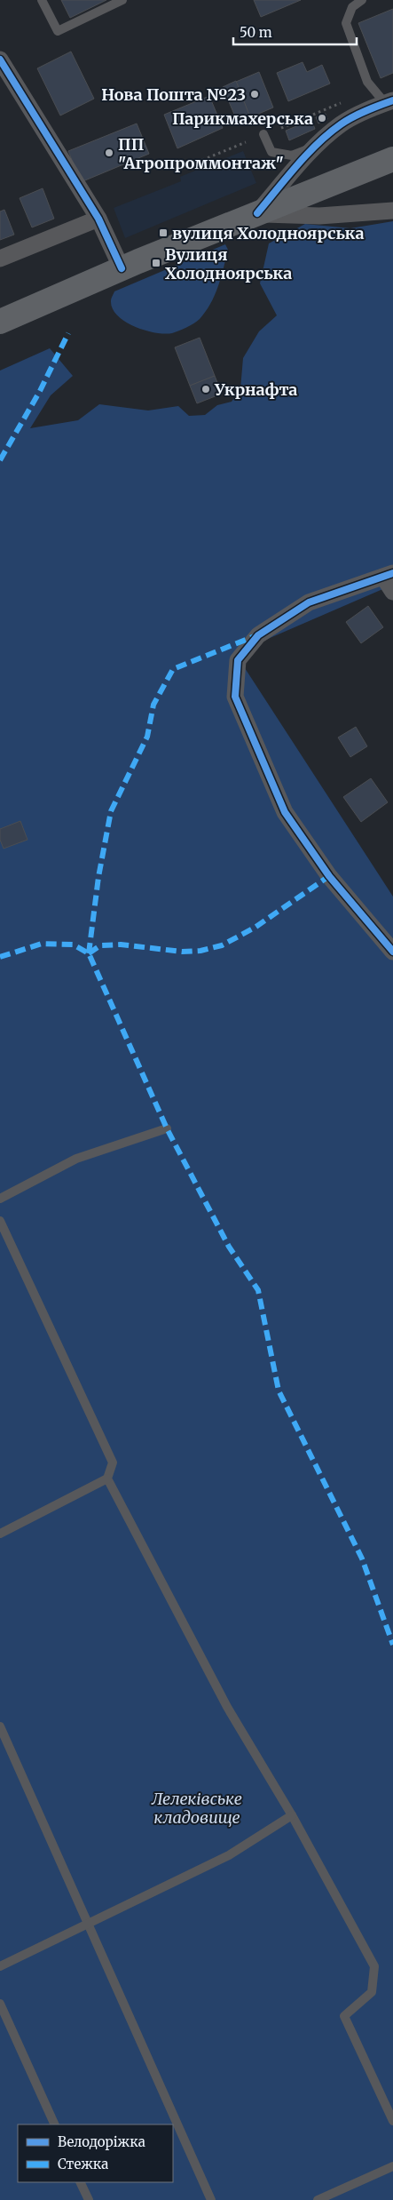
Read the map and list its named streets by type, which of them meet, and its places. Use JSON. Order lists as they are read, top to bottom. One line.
{"parks":["Лелеківське кладовище"],"places":{"other":["Нова Пошта №23","Парикмахерська","ПП \"Агропроммонтаж\"","Укрнафта"],"transit":["вулиця Холодноярська","Вулиця Холодноярська"]},"legend":["Велодоріжка","Стежка"],"scale_bar":"50 m"}
